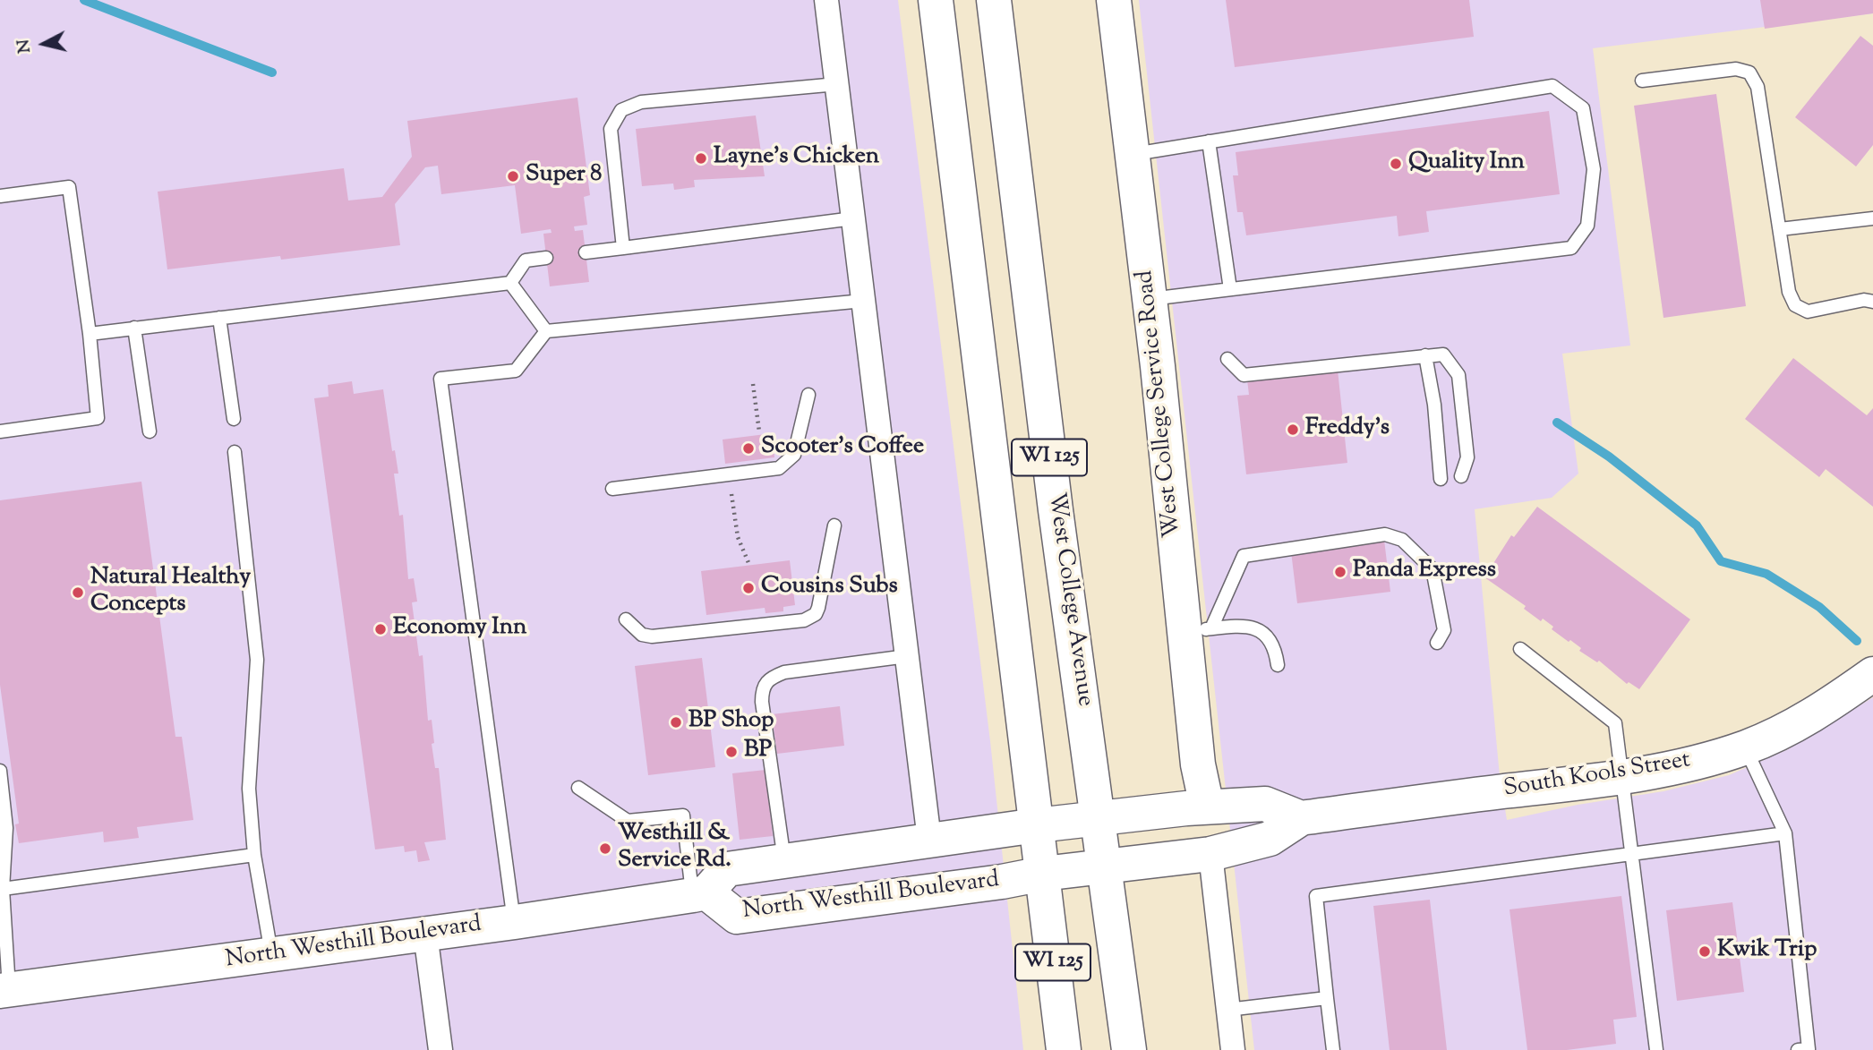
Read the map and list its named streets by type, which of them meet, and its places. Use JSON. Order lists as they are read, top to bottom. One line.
{"streets":{"street":["West College Service Road","WI 125","West College Avenue","South Kools Street","North Westhill Boulevard"]},"crossings":[["West College Service Road","South Kools Street"],["WI 125","South Kools Street"],["WI 125","North Westhill Boulevard"],["West College Avenue","South Kools Street"],["West College Avenue","North Westhill Boulevard"],["South Kools Street","North Westhill Boulevard"]],"places":["Layne's Chicken","Quality Inn","Super 8","Freddy's","Scooter's Coffee","Panda Express","Cousins Subs","Natural Healthy Concepts","Economy Inn","BP Shop","BP","Westhill & Service Rd.","Kwik Trip"],"north":"left"}
